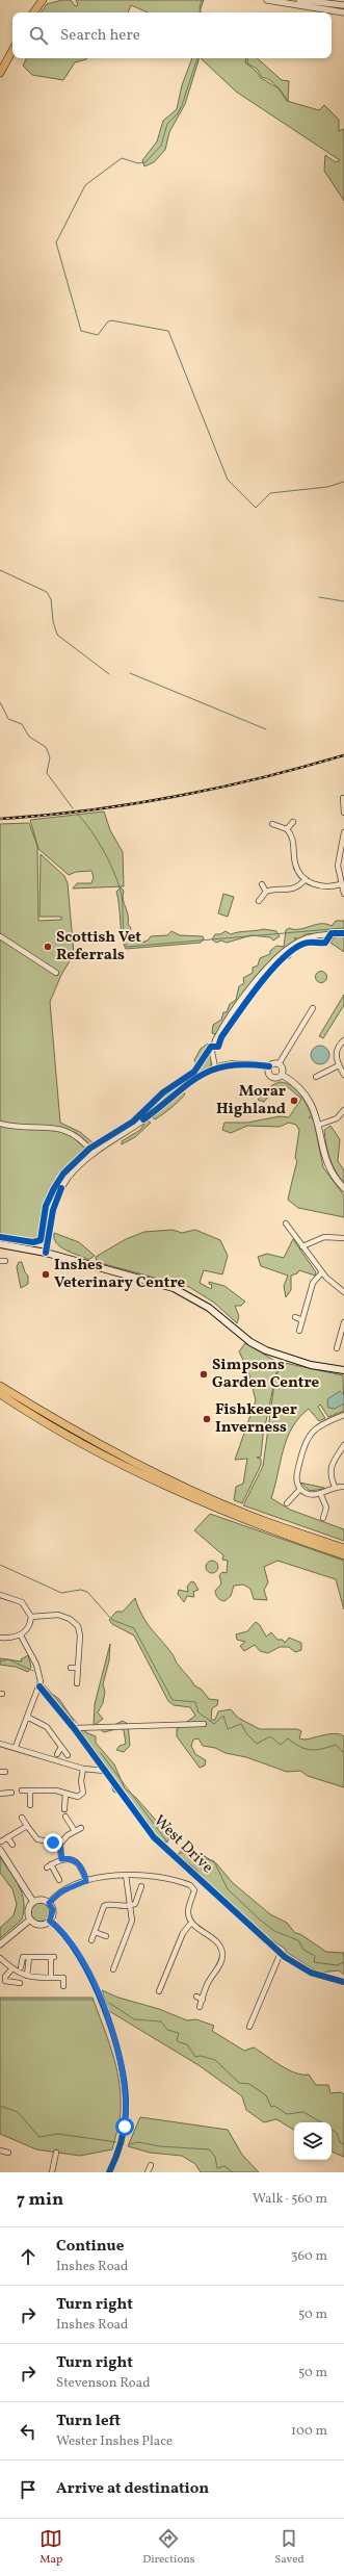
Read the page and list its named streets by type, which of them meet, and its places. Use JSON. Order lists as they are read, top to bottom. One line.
{"streets":{"street":["West Drive"]},"places":["Scottish Vet Referrals","Morar Highland","Inshes Veterinary Centre","Simpsons Garden Centre","Fishkeeper Inverness"],"page":{"search":"Search here","heading":["7 min","Walk · 560 m"],"list":[["Continue","Inshes Road","360 m"],["Turn right","Inshes Road","50 m"],["Turn right","Stevenson Road","50 m"],["Turn left","Wester Inshes Place","100 m"],"Arrive at destination"],"nav":["Map","Directions","Saved"]}}
